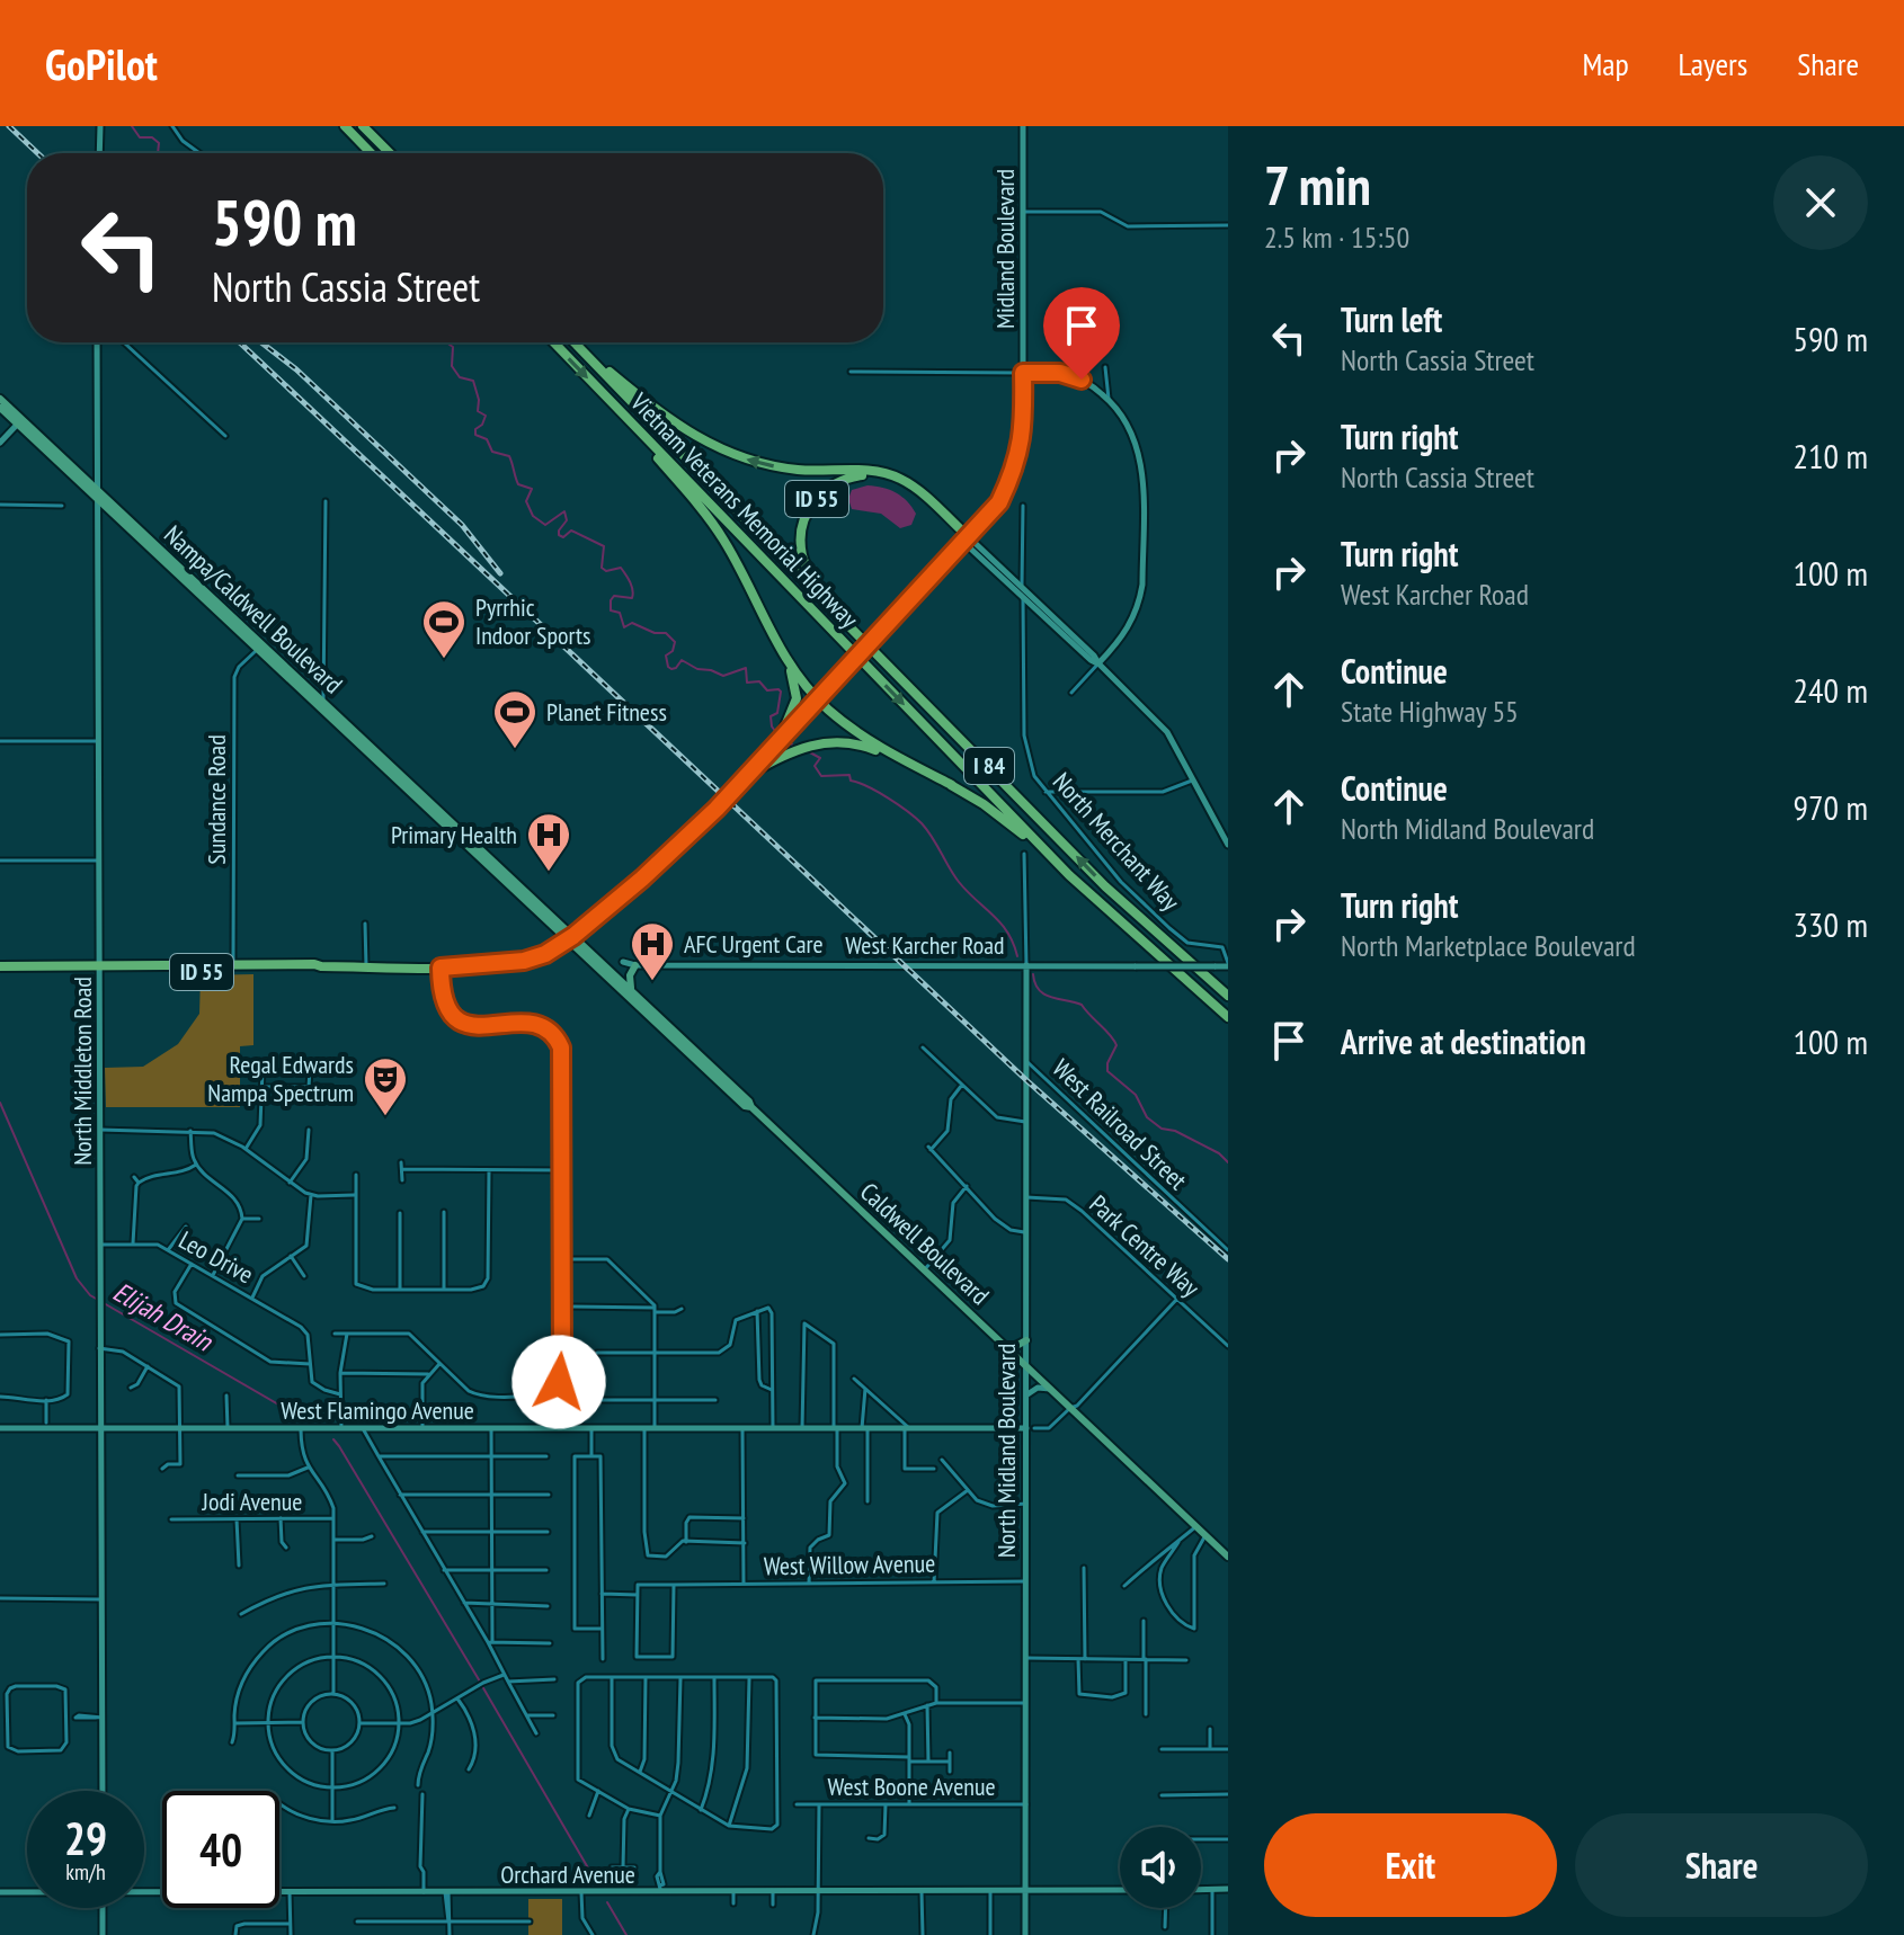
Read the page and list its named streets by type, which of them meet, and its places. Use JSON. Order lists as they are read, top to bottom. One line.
{"streets":{"highway":["ID 55","Vietnam Veterans Memorial Highway","I 84"],"main road":["Nampa/Caldwell Boulevard","Caldwell Boulevard"],"street":["Midland Boulevard","Sundance Road","North Merchant Way","West Karcher Road","North Middleton Road","West Railroad Street","Park Centre Way","Leo Drive","West Flamingo Avenue","North Midland Boulevard","Jodi Avenue","West Willow Avenue","West Boone Avenue","Orchard Avenue"]},"crossings":[["ID 55","Vietnam Veterans Memorial Highway"],["ID 55","I 84"],["ID 55","Sundance Road"],["ID 55","North Middleton Road"],["ID 55","Caldwell Boulevard"],["Vietnam Veterans Memorial Highway","I 84"],["Nampa/Caldwell Boulevard","Sundance Road"],["Nampa/Caldwell Boulevard","Caldwell Boulevard"],["North Merchant Way","West Karcher Road"],["West Karcher Road","North Midland Boulevard"],["North Middleton Road","Leo Drive"],["North Middleton Road","West Flamingo Avenue"],["West Railroad Street","North Midland Boulevard"],["Caldwell Boulevard","North Midland Boulevard"],["Park Centre Way","North Midland Boulevard"],["West Flamingo Avenue","North Midland Boulevard"],["North Midland Boulevard","West Willow Avenue"],["North Midland Boulevard","West Boone Avenue"],["North Midland Boulevard","Orchard Avenue"]],"water":["Elijah Drain"],"places":{"sports":["Pyrrhic Indoor Sports","Planet Fitness"],"hospital":["Primary Health","AFC Urgent Care"],"theatre":["Regal Edwards Nampa Spectrum"]},"page":{"header":"GoPilot","nav":["Map","Layers","Share"],"heading":["7 min","2.5 km · 15:50"],"turn":["590 m","North Cassia Street"],"list":[{"name":"Turn left","note":"North Cassia Street","value":"590 m"},{"name":"Turn right","note":"North Cassia Street","value":"210 m"},{"name":"Turn right","note":"West Karcher Road","value":"100 m"},{"name":"Continue","note":"State Highway 55","value":"240 m"},{"name":"Continue","note":"North Midland Boulevard","value":"970 m"},{"name":"Turn right","note":"North Marketplace Boulevard","value":"330 m"},{"name":"Arrive at destination","value":"100 m"}],"speed":"29 km/h","limit":"40","buttons":["Exit","Share"]}}
